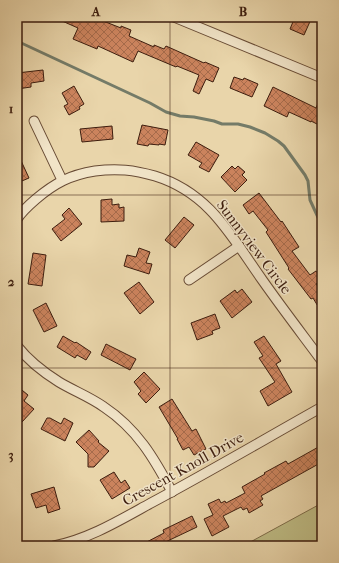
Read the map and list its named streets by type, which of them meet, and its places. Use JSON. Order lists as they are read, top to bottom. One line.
{"streets":{"street":["Sunnyview Circle","Crescent Knoll Drive"]},"grid":{"columns":["A","B"],"rows":["1","2","3"]}}
